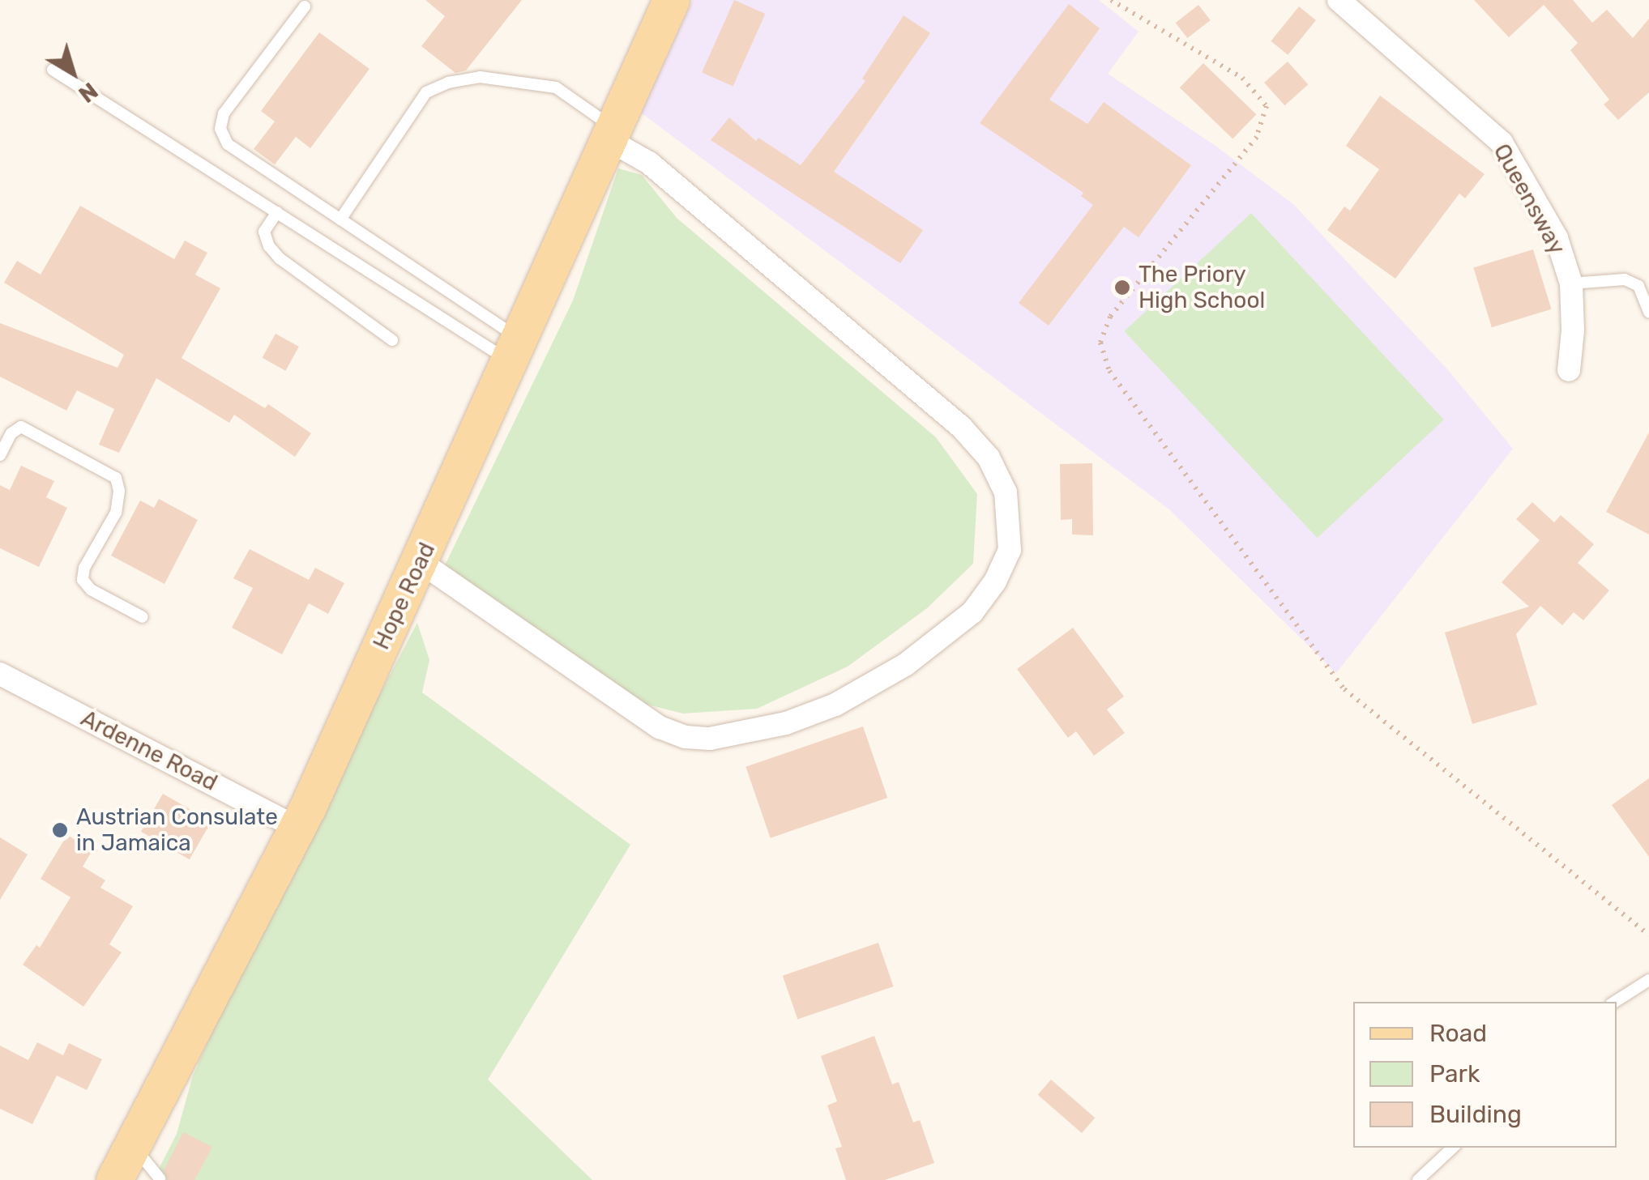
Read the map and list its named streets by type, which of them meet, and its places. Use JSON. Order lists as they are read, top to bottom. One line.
{"streets":{"main road":["Hope Road"],"street":["Queensway","Ardenne Road"]},"crossings":[["Hope Road","Ardenne Road"]],"places":["The Priory High School","Austrian Consulate in Jamaica"],"legend":["Road","Park","Building"],"north":"bottom right"}
